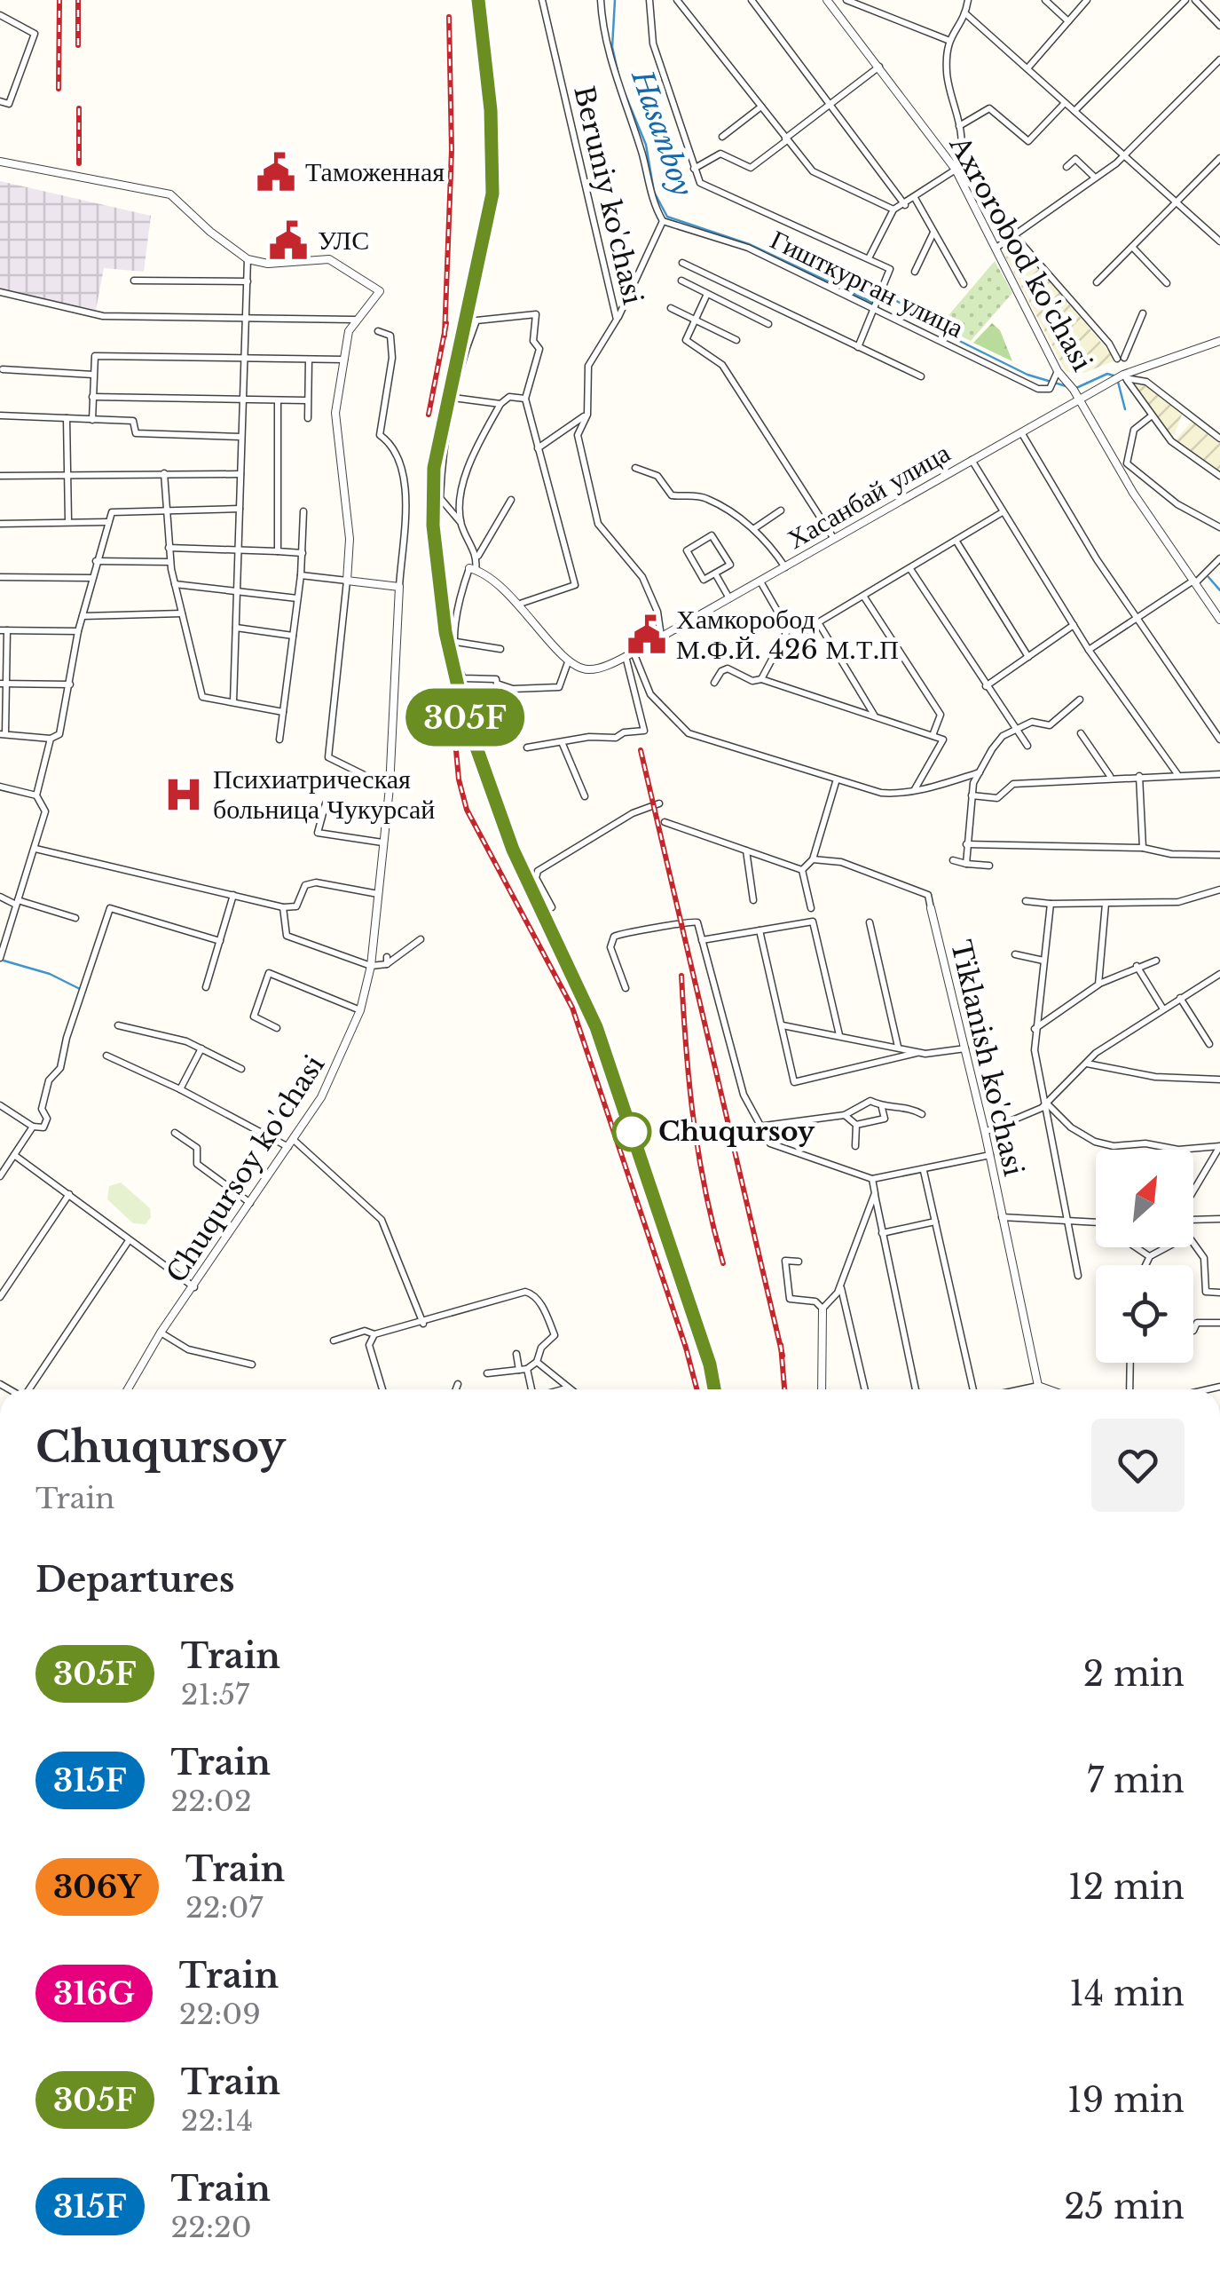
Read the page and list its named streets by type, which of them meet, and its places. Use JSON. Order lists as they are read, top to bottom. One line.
{"streets":{"street":["Beruniy ko'chasi","Axrorobod ko'chasi","Гишткурган улица","Хасанбай улица","Tiklanish ko'chasi","Chuqursoy ko'chasi"]},"crossings":[["Beruniy ko'chasi","Хасанбай улица"],["Axrorobod ko'chasi","Гишткурган улица"],["Axrorobod ko'chasi","Хасанбай улица"]],"water":["Hasanboy"],"places":{"public building":["Таможенная","УЛС","Хамкоробод М.Ф.Й. 426 М.Т.П"],"hospital":["Психиатрическая больница Чукурсай"],"other":["Chuqursoy"]},"north":"top right","page":{"on_map":"305F","heading":[["Chuqursoy","Train"],"Departures"],"list":[{"mark":"305F","name":"Train","note":"21:57","value":"2 min"},{"mark":"315F","name":"Train","note":"22:02","value":"7 min"},{"mark":"306Y","name":"Train","note":"22:07","value":"12 min"},{"mark":"316G","name":"Train","note":"22:09","value":"14 min"},{"mark":"305F","name":"Train","note":"22:14","value":"19 min"},{"mark":"315F","name":"Train","note":"22:20","value":"25 min"}]}}
